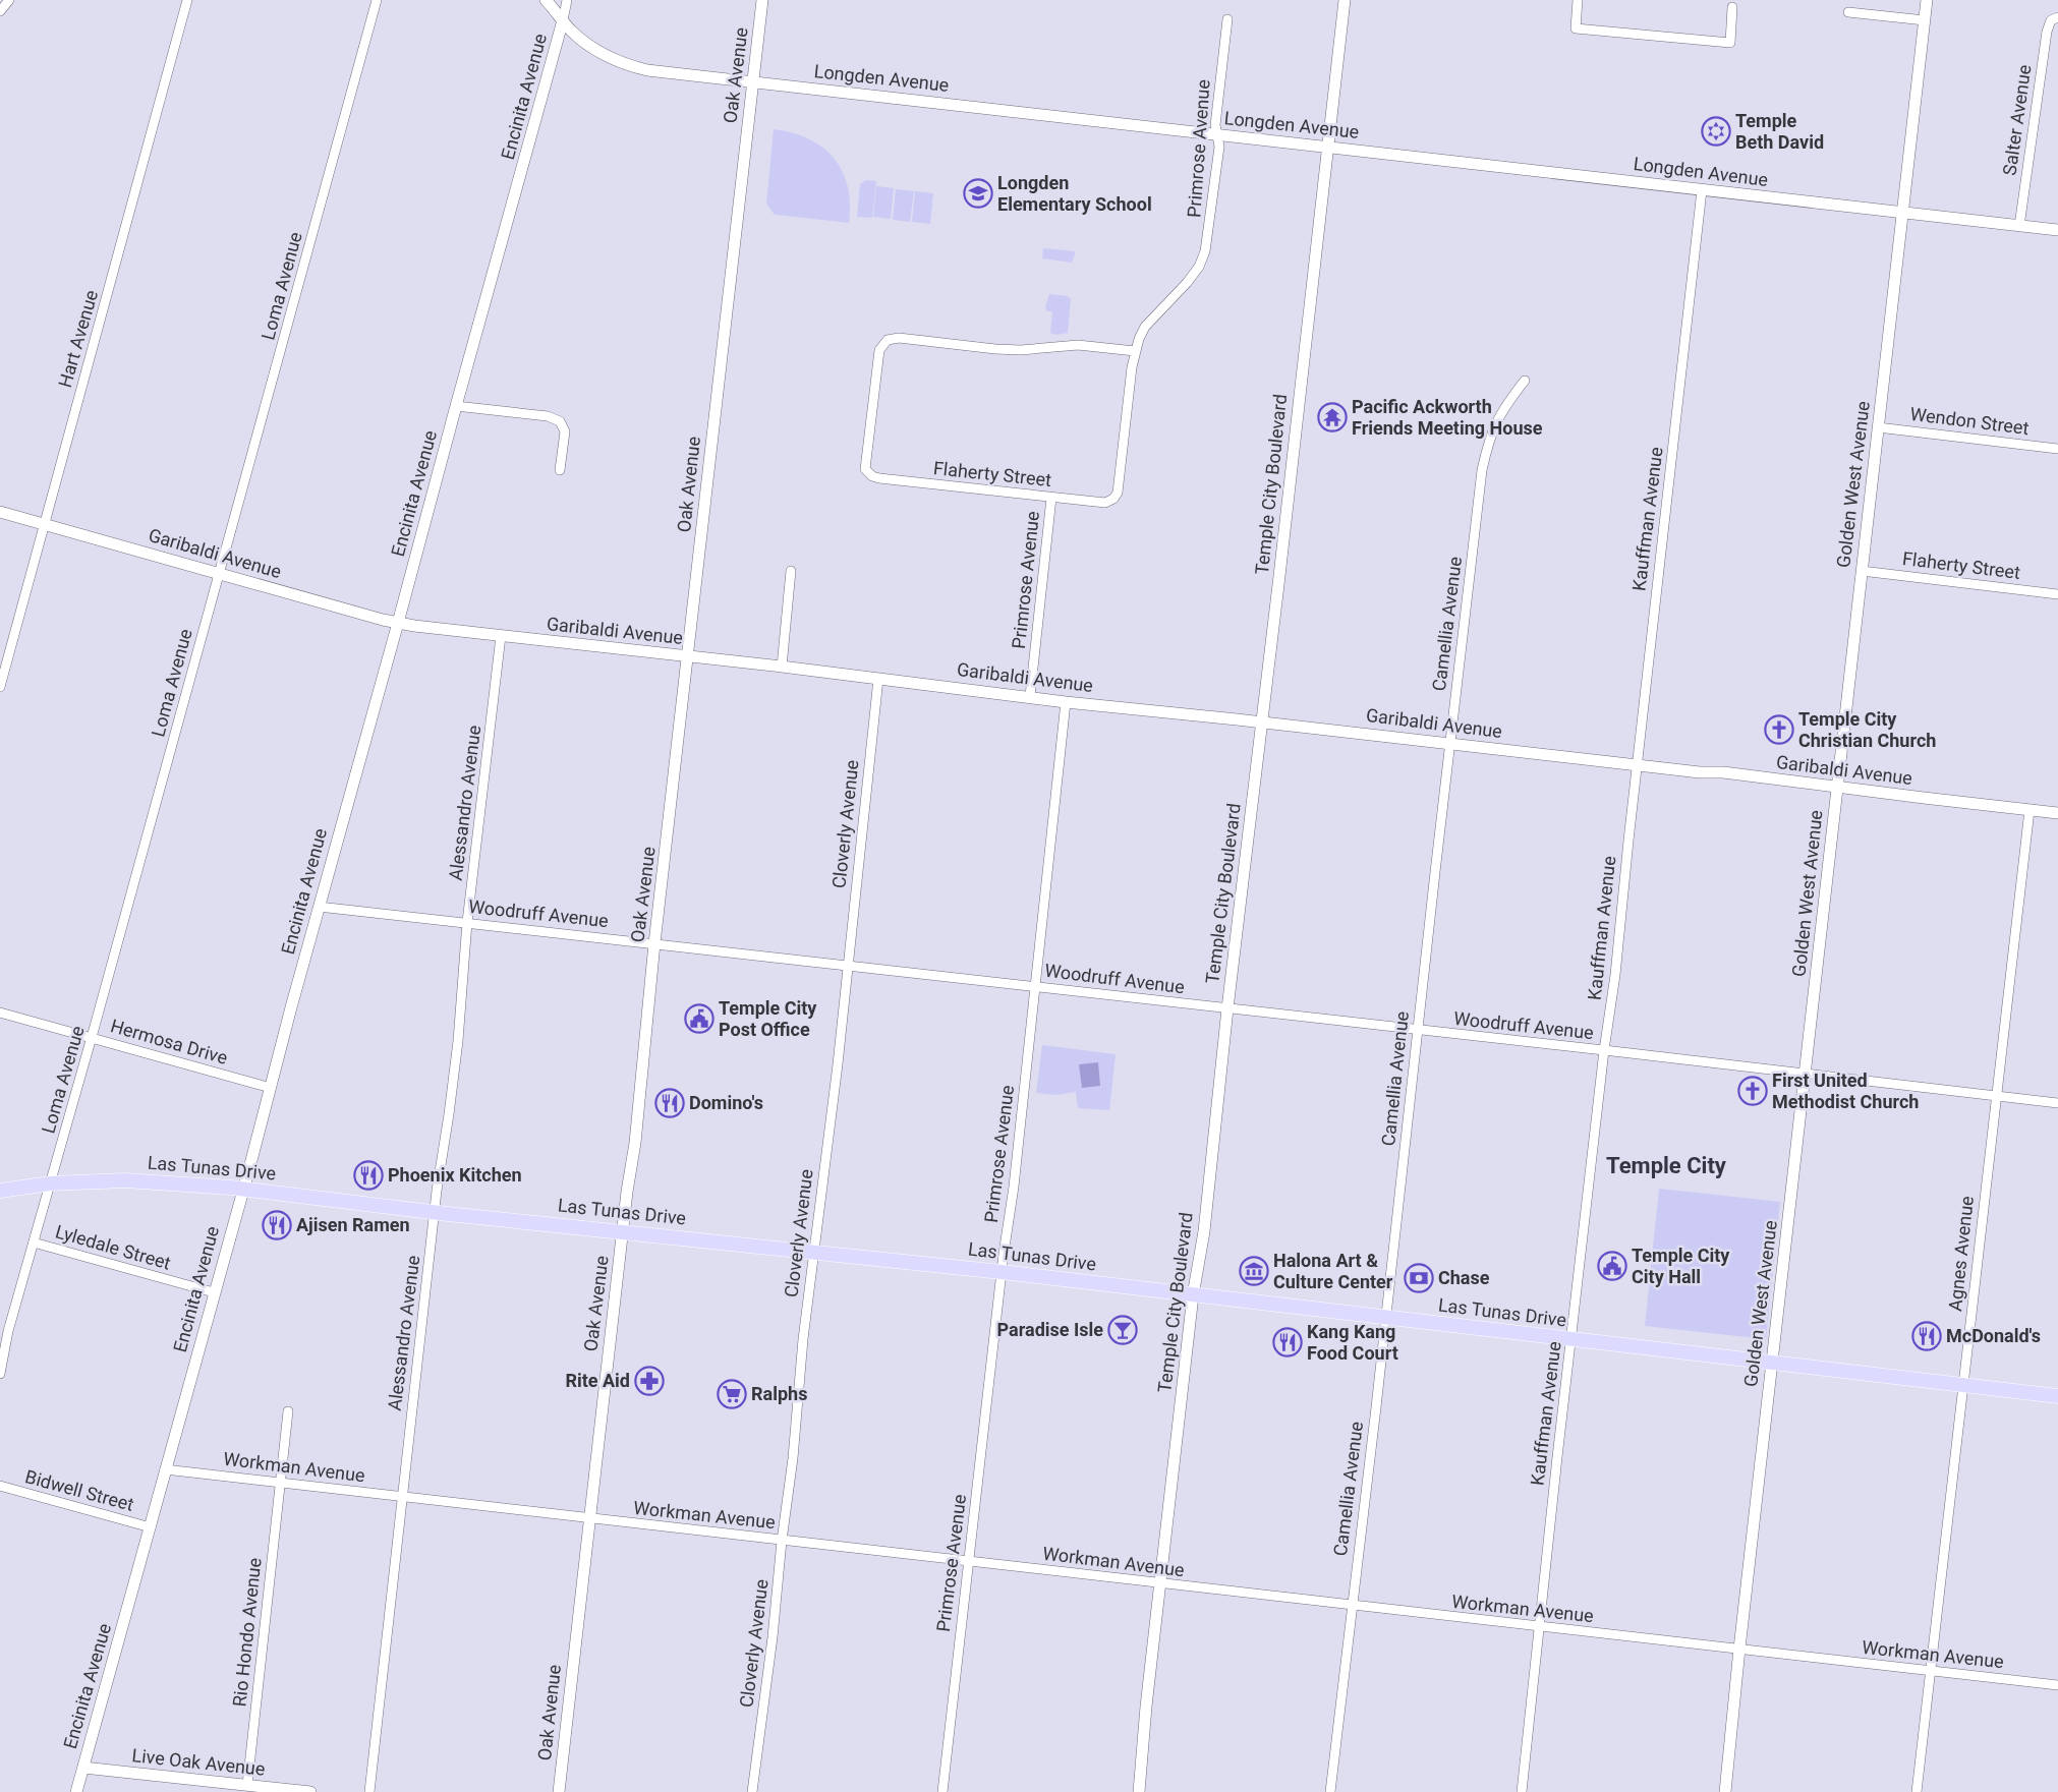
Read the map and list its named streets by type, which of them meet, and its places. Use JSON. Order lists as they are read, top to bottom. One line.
{"streets":{"main road":["Las Tunas Drive"],"street":["Oak Avenue","Longden Avenue","Encinita Avenue","Salter Avenue","Primrose Avenue","Loma Avenue","Hart Avenue","Wendon Street","Flaherty Street","Temple City Boulevard","Golden West Avenue","Kauffman Avenue","Garibaldi Avenue","Camellia Avenue","Alessandro Avenue","Cloverly Avenue","Woodruff Avenue","Hermosa Drive","Lyledale Street","Agnes Avenue","Workman Avenue","Bidwell Street","Rio Hondo Avenue","Live Oak Avenue"]},"crossings":[["Oak Avenue","Longden Avenue"],["Oak Avenue","Garibaldi Avenue"],["Oak Avenue","Woodruff Avenue"],["Oak Avenue","Las Tunas Drive"],["Oak Avenue","Workman Avenue"],["Longden Avenue","Encinita Avenue"],["Longden Avenue","Salter Avenue"],["Longden Avenue","Primrose Avenue"],["Longden Avenue","Temple City Boulevard"],["Longden Avenue","Golden West Avenue"],["Longden Avenue","Kauffman Avenue"],["Encinita Avenue","Garibaldi Avenue"],["Encinita Avenue","Woodruff Avenue"],["Encinita Avenue","Hermosa Drive"],["Encinita Avenue","Las Tunas Drive"],["Encinita Avenue","Lyledale Street"],["Encinita Avenue","Workman Avenue"],["Encinita Avenue","Bidwell Street"],["Encinita Avenue","Live Oak Avenue"],["Primrose Avenue","Flaherty Street"],["Primrose Avenue","Garibaldi Avenue"],["Primrose Avenue","Woodruff Avenue"],["Primrose Avenue","Las Tunas Drive"],["Primrose Avenue","Workman Avenue"],["Loma Avenue","Garibaldi Avenue"],["Loma Avenue","Hermosa Drive"],["Loma Avenue","Las Tunas Drive"],["Loma Avenue","Lyledale Street"],["Hart Avenue","Garibaldi Avenue"],["Wendon Street","Golden West Avenue"],["Flaherty Street","Golden West Avenue"],["Temple City Boulevard","Garibaldi Avenue"],["Temple City Boulevard","Woodruff Avenue"],["Temple City Boulevard","Las Tunas Drive"],["Temple City Boulevard","Workman Avenue"],["Golden West Avenue","Garibaldi Avenue"],["Golden West Avenue","Woodruff Avenue"],["Golden West Avenue","Las Tunas Drive"],["Golden West Avenue","Workman Avenue"],["Kauffman Avenue","Garibaldi Avenue"],["Kauffman Avenue","Woodruff Avenue"],["Kauffman Avenue","Las Tunas Drive"],["Kauffman Avenue","Workman Avenue"],["Garibaldi Avenue","Camellia Avenue"],["Garibaldi Avenue","Alessandro Avenue"],["Garibaldi Avenue","Cloverly Avenue"],["Garibaldi Avenue","Agnes Avenue"],["Camellia Avenue","Woodruff Avenue"],["Camellia Avenue","Las Tunas Drive"],["Camellia Avenue","Workman Avenue"],["Alessandro Avenue","Woodruff Avenue"],["Alessandro Avenue","Las Tunas Drive"],["Alessandro Avenue","Workman Avenue"],["Cloverly Avenue","Woodruff Avenue"],["Cloverly Avenue","Las Tunas Drive"],["Cloverly Avenue","Workman Avenue"],["Woodruff Avenue","Agnes Avenue"],["Las Tunas Drive","Agnes Avenue"],["Agnes Avenue","Workman Avenue"],["Workman Avenue","Rio Hondo Avenue"],["Rio Hondo Avenue","Live Oak Avenue"]],"districts":["Temple City"],"places":{"synagogue":["Temple Beth David"],"school or university":["Longden Elementary School"],"temple":["Pacific Ackworth Friends Meeting House"],"church":["Temple City Christian Church","First United Methodist Church"],"public building":["Temple City Post Office","Temple City City Hall"],"restaurant":["Domino's","Phoenix Kitchen","Ajisen Ramen","McDonald's","Kang Kang Food Court"],"museum":["Halona Art & Culture Center"],"bank":["Chase"],"bar":["Paradise Isle"],"pharmacy":["Rite Aid"],"supermarket":["Ralphs"]}}
